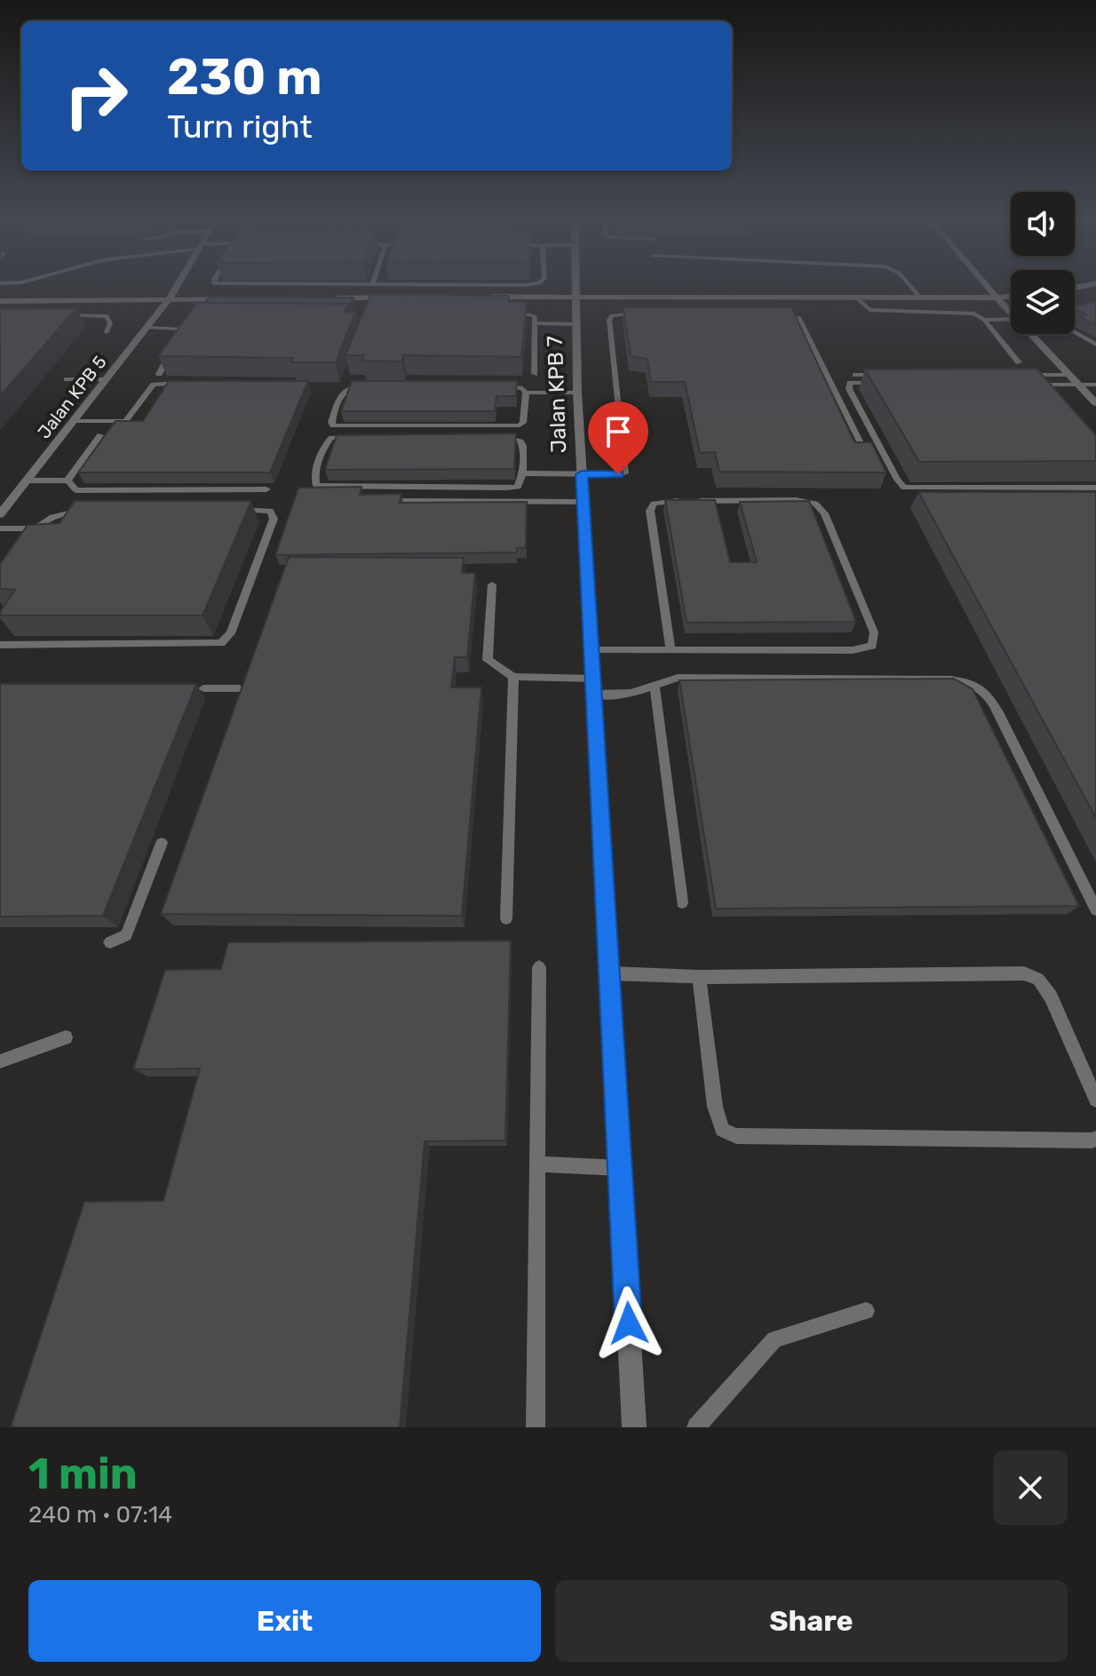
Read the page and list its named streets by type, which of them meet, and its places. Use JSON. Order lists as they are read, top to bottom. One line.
{"streets":{"street":["Jalan KPB 7","Jalan KPB 5"]},"page":{"turn":["230 m","Turn right"],"heading":["1 min","240 m · 07:14"],"buttons":["Exit","Share"]}}
